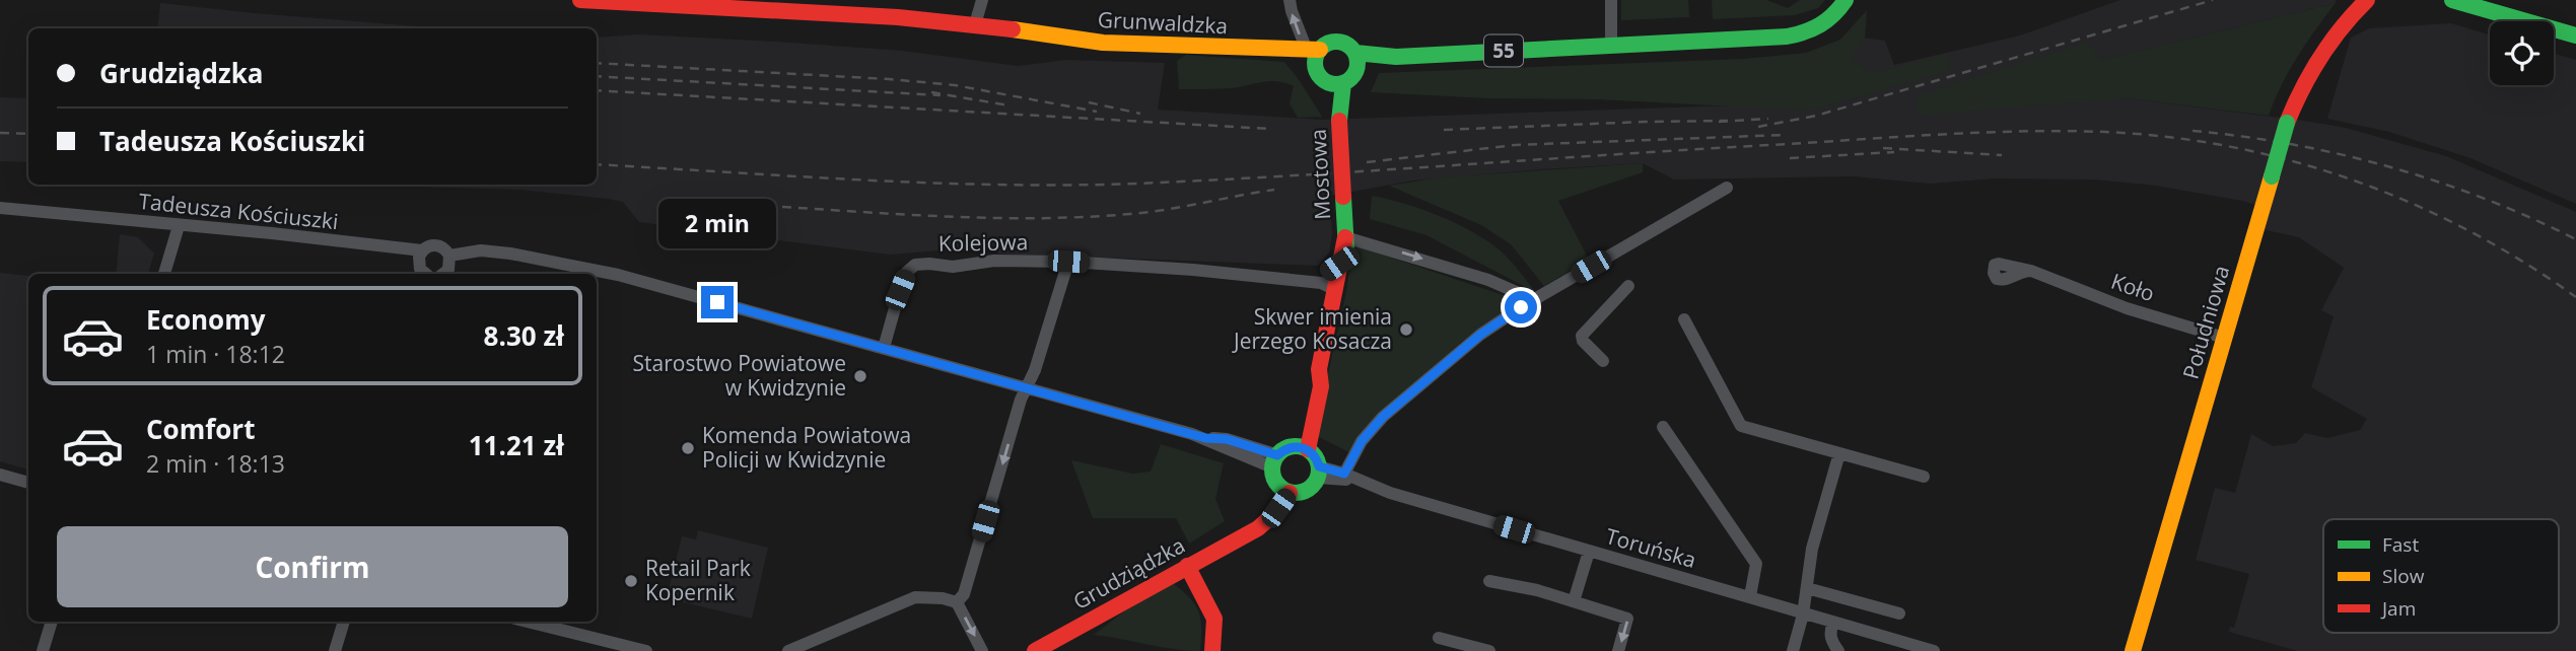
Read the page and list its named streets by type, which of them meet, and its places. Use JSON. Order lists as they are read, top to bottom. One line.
{"streets":{"street":["Grunwaldzka","55","Mostowa","Tadeusza Kościuszki","Kolejowa","Koło","Południowa","Toruńska","Grudziądzka"]},"crossings":[["Grunwaldzka","55"],["Grunwaldzka","Mostowa"],["55","Mostowa"],["Mostowa","Kolejowa"],["Mostowa","Toruńska"],["Mostowa","Grudziądzka"],["Koło","Południowa"],["Toruńska","Grudziądzka"]],"places":["Skwer imienia Jerzego Kosacza","Starostwo Powiatowe w Kwidzynie","Komenda Powiatowa Policji w Kwidzynie","Retail Park Kopernik"],"legend":["Fast","Slow","Jam"],"page":{"banner":["Grudziądzka","Tadeusza Kościuszki"],"bubble":"2 min","list":[{"name":"Economy","note":"1 min · 18:12","value":"8.30 zł"},{"name":"Comfort","note":"2 min · 18:13","value":"11.21 zł"}],"buttons":"Confirm"}}
